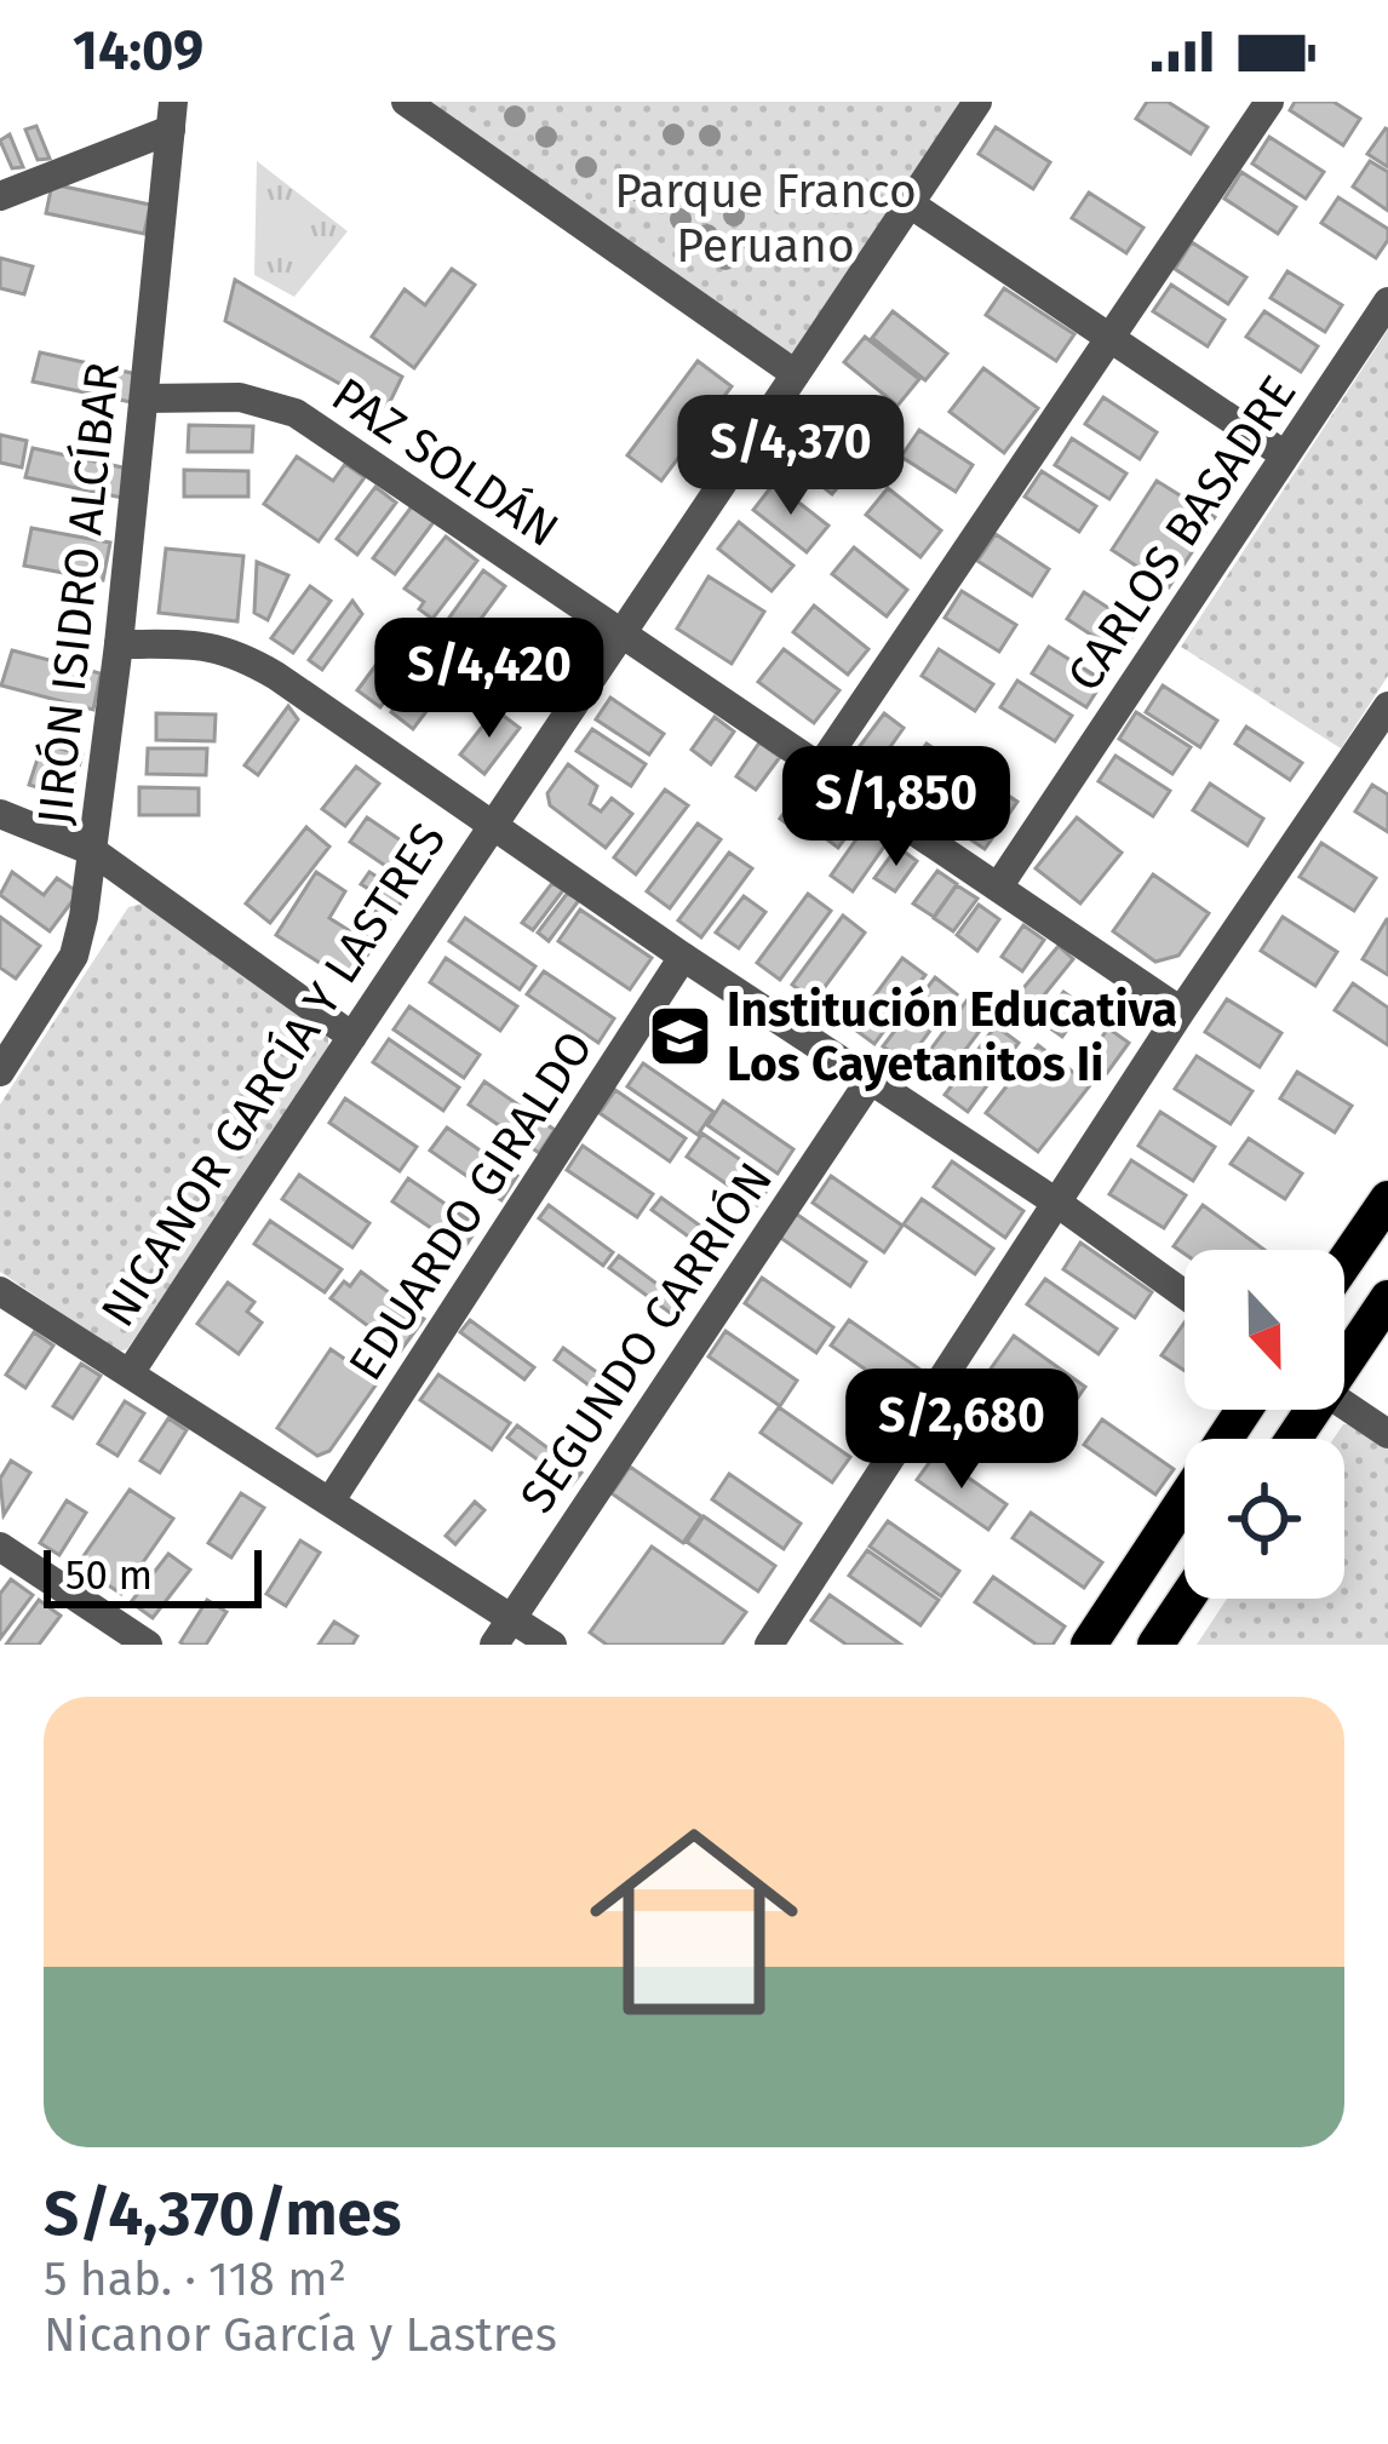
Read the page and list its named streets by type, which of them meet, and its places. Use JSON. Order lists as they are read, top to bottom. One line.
{"streets":{"street":["PAZ SOLDÁN","CARLOS BASADRE","JIRÓN ISIDRO ALCÍBAR","NICANOR GARCÍA Y LASTRES","EDUARDO GIRALDO","SEGUNDO CARRIÓN"]},"crossings":[["PAZ SOLDÁN","CARLOS BASADRE"],["PAZ SOLDÁN","JIRÓN ISIDRO ALCÍBAR"],["PAZ SOLDÁN","NICANOR GARCÍA Y LASTRES"]],"parks":["Parque Franco Peruano"],"places":{"school or university":["Institución Educativa Los Cayetanitos Ii"]},"scale_bar":"50 m","north":"bottom","page":{"status":"14:09","price":["S/4,370","S/4,420","S/1,850","S/2,680"],"scale":"50 m","list":[{"name":"S/4,370/mes","note":"5 hab. · 118 m² · Nicanor García y Lastres"}]}}
